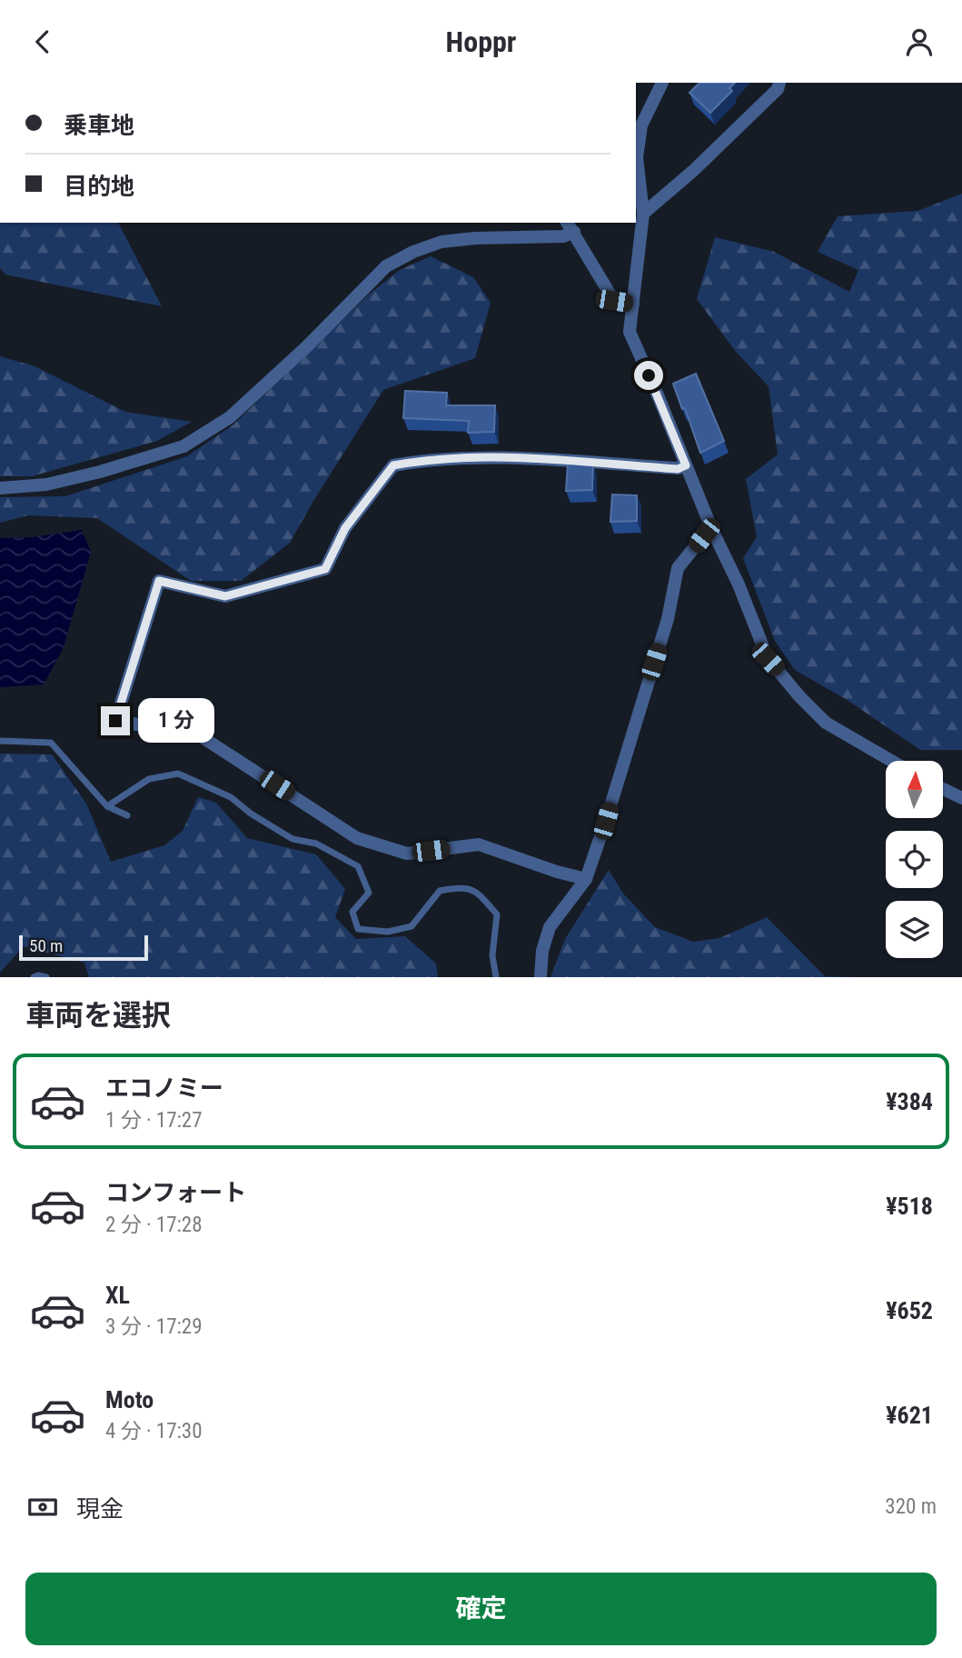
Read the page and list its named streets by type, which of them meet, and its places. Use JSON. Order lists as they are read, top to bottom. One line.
{"scale_bar":"50 m","north":"top","page":{"header":"Hoppr","banner":["乗車地","目的地"],"bubble":"1 分","scale":"50 m","heading":"車両を選択","list":[{"name":"エコノミー","note":"1 分 · 17:27","value":"¥384"},{"name":"コンフォート","note":"2 分 · 17:28","value":"¥518"},{"name":"XL","note":"3 分 · 17:29","value":"¥652"},{"name":"Moto","note":"4 分 · 17:30","value":"¥621"}],"pay":["現金","320 m"],"buttons":"確定"}}
